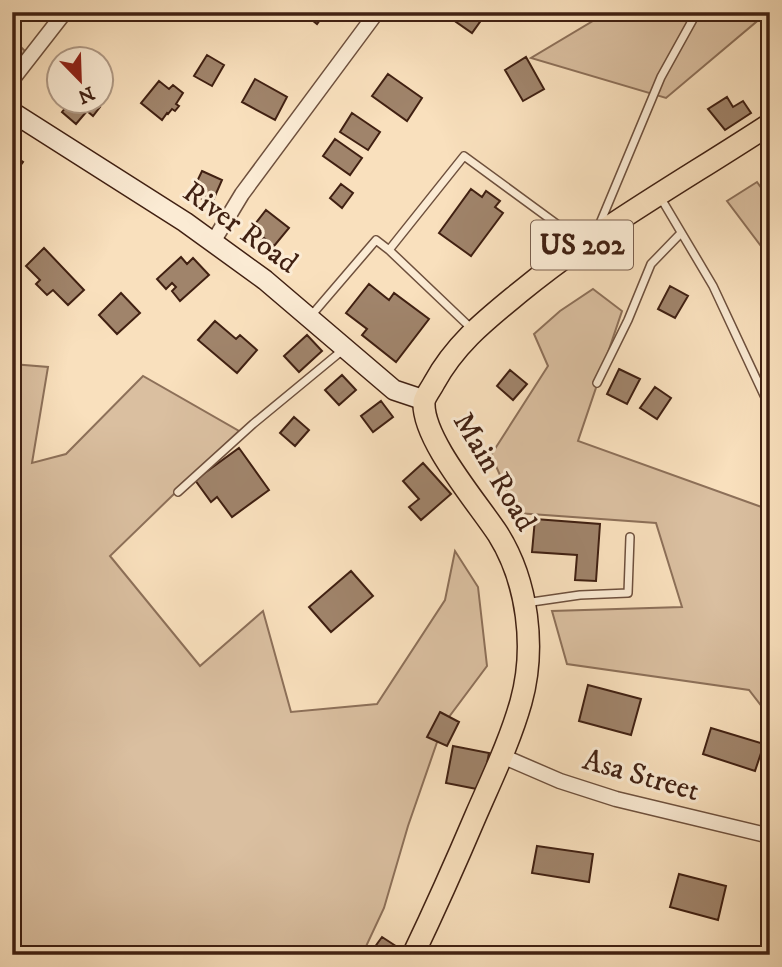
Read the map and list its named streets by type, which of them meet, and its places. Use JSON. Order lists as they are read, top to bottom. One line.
{"streets":{"main road":["US 202","Main Road"],"street":["River Road","Asa Street"]},"crossings":[["River Road","Main Road"],["Main Road","Asa Street"]],"north":"bottom right"}
